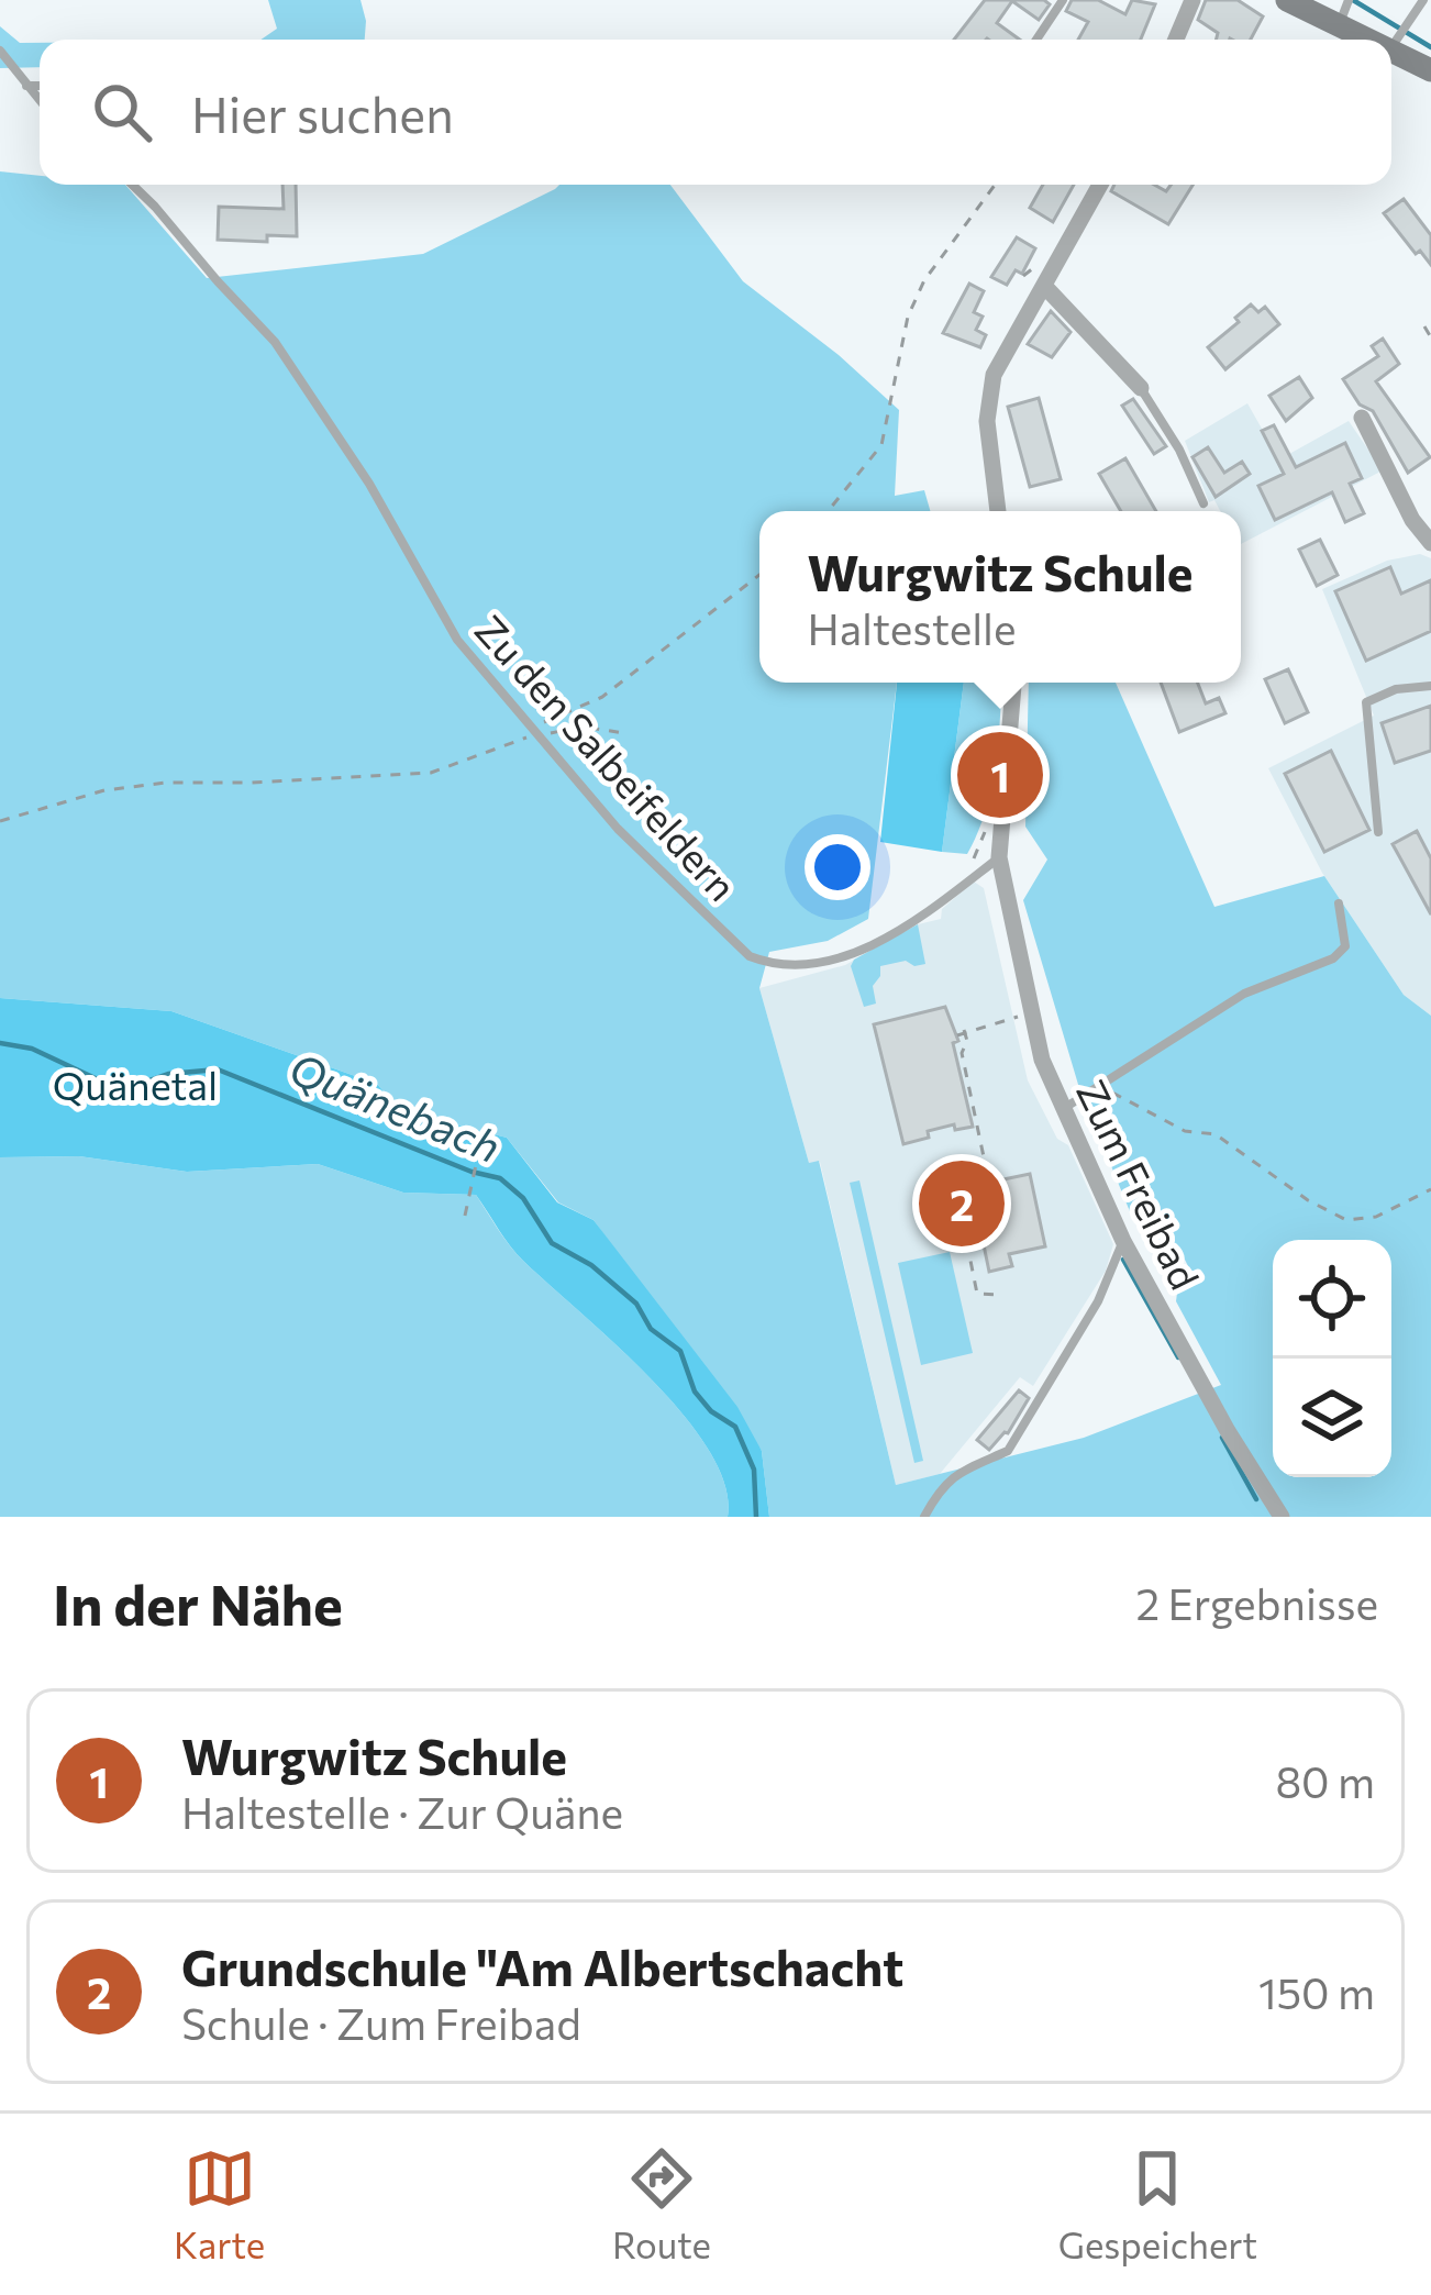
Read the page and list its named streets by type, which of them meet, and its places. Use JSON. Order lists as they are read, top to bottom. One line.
{"streets":{"street":["Zum Freibad"],"lane":["Zu den Salbeifeldern"]},"crossings":[["Zu den Salbeifeldern","Zum Freibad"]],"water":["Quänebach"],"parks":["Quänetal"],"page":{"search":"Hier suchen","popup":["Wurgwitz Schule","Haltestelle"],"pins":["1","2"],"heading":["In der Nähe","2 Ergebnisse"],"list":[{"mark":"1","name":"Wurgwitz Schule","note":"Haltestelle · Zur Quäne","value":"80 m"},{"mark":"2","name":"Grundschule \"Am Albertschacht","note":"Schule · Zum Freibad","value":"150 m"}],"nav":["Karte","Route","Gespeichert"]}}
